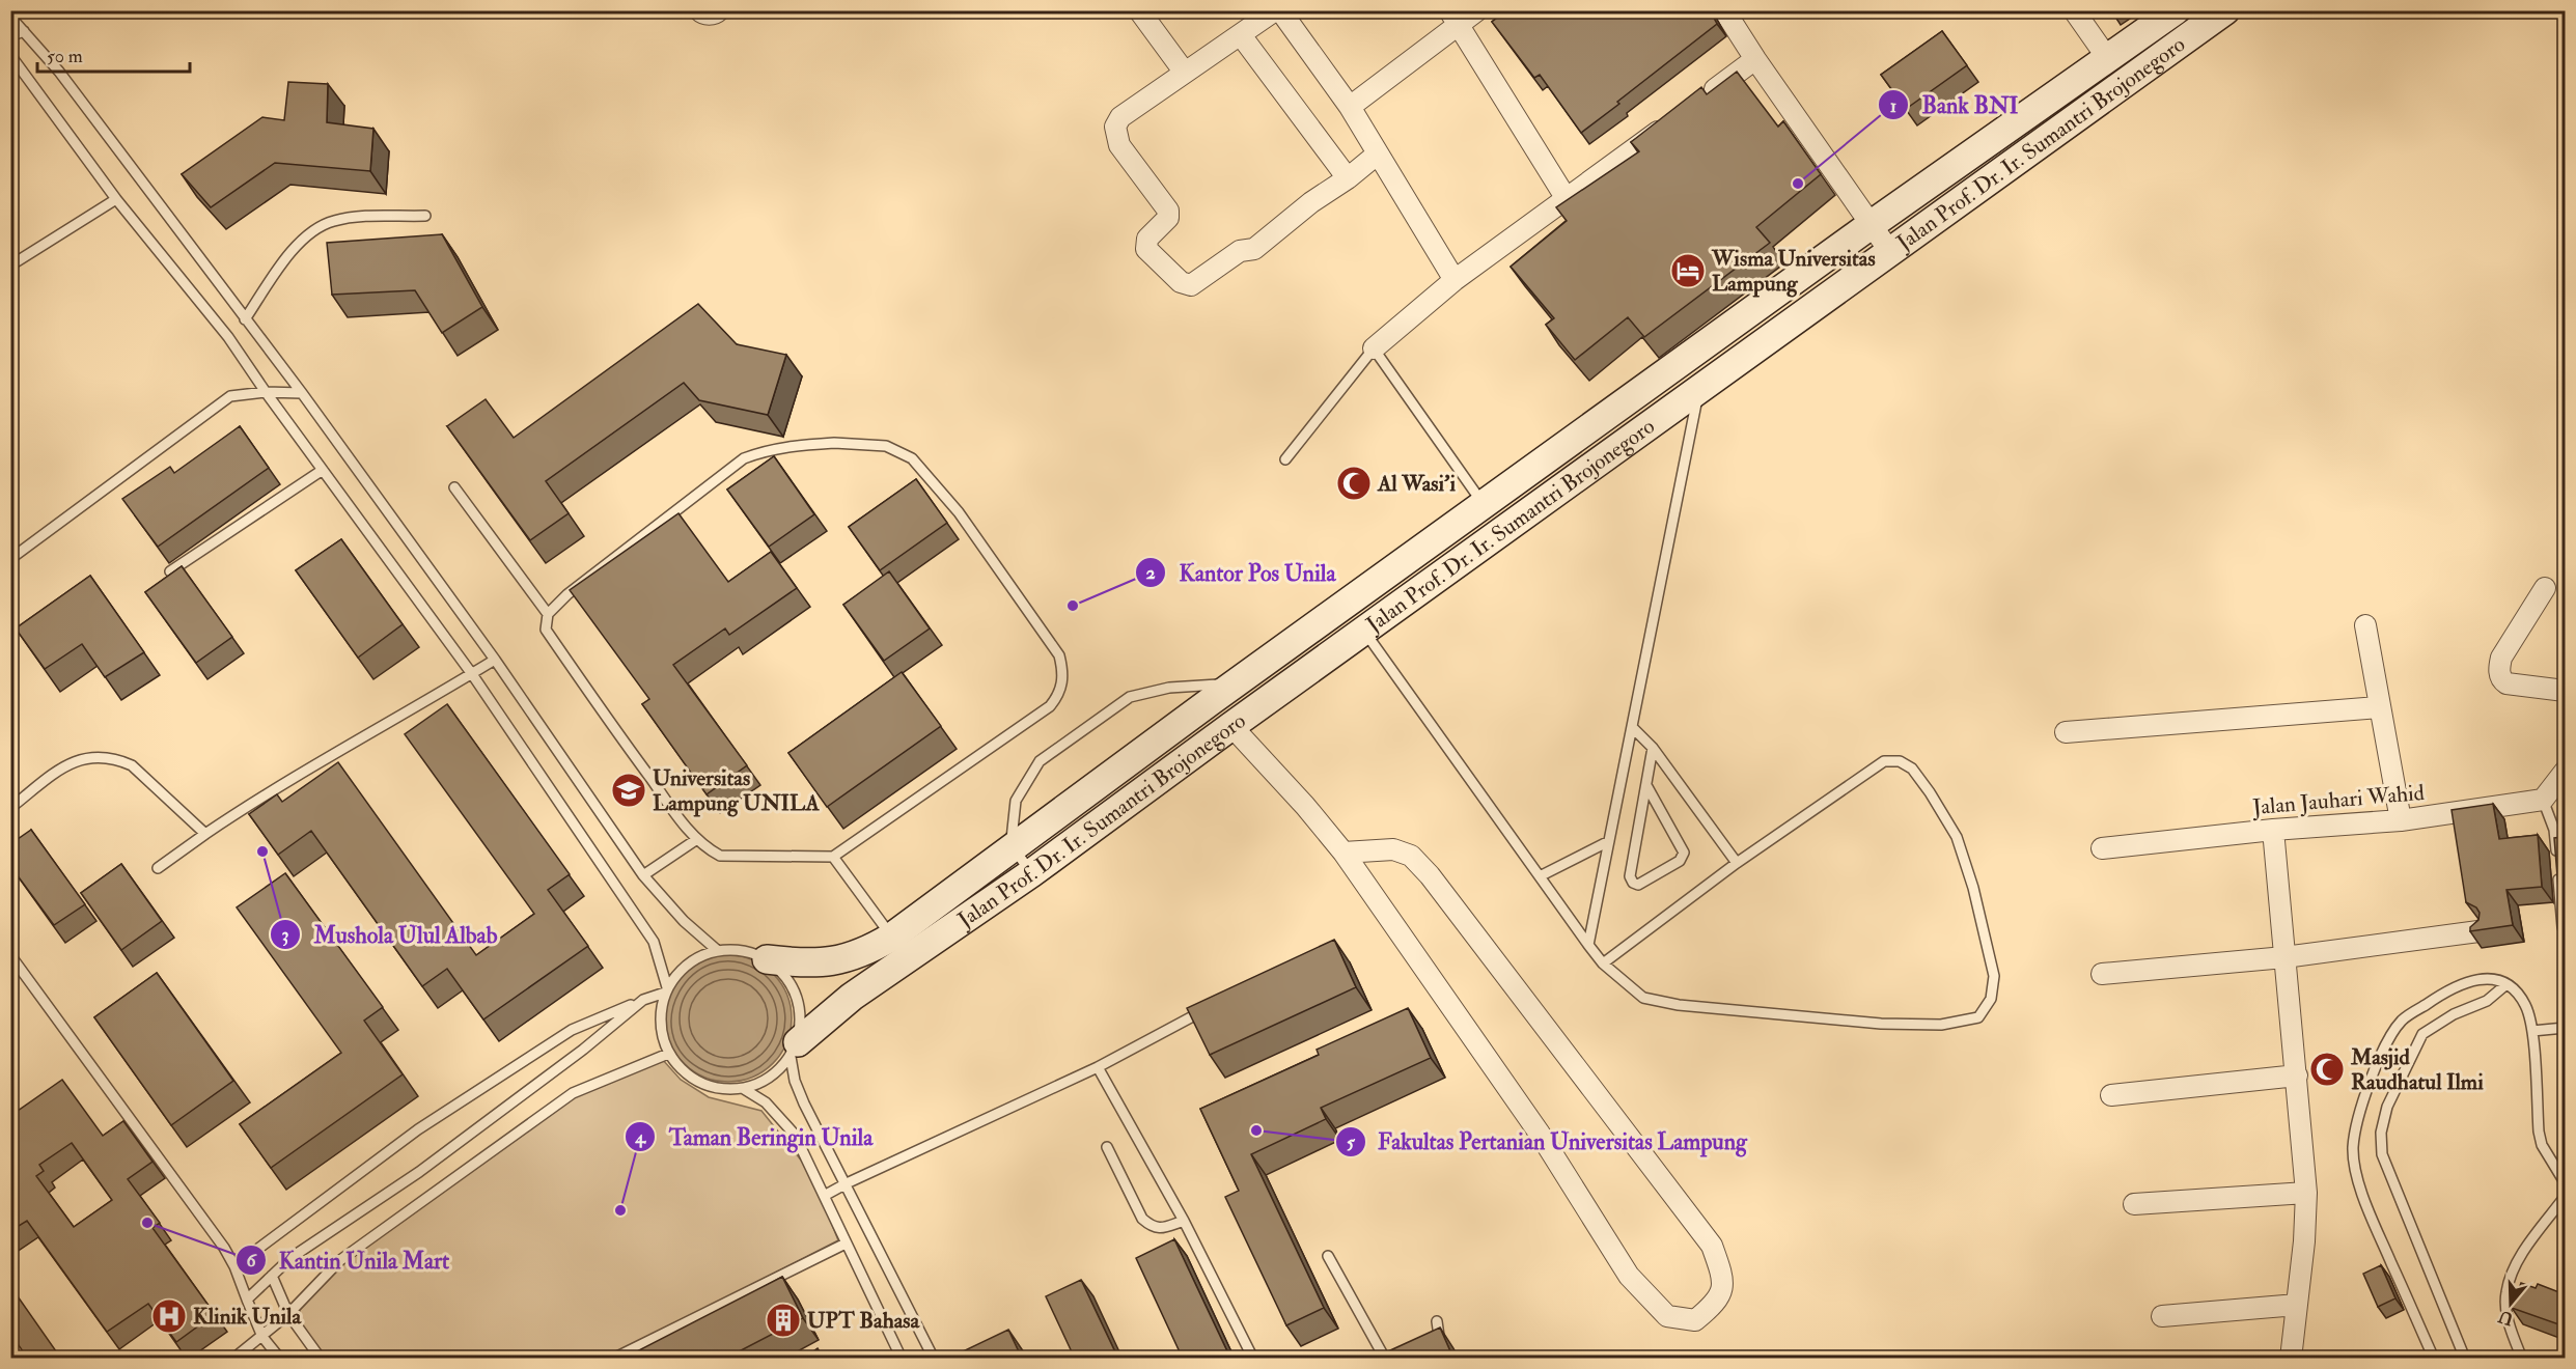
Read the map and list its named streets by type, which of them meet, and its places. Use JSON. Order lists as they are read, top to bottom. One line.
{"streets":{"street":["Jalan Prof. Dr. Ir. Sumantri Brojonegoro","Jalan Jauhari Wahid"]},"places":{"other":["Bank BNI","Kantor Pos Unila","Mushola Ulul Albab","Fakultas Pertanian Universitas Lampung","Taman Beringin Unila","Kantin Unila Mart"],"hotel":["Wisma Universitas Lampung"],"mosque":["Al Wasi'i","Masjid Raudhatul Ilmi"],"school or university":["Universitas Lampung UNILA"],"hospital":["Klinik Unila"],"building":["UPT Bahasa"]},"scale_bar":"50 m","north":"bottom"}
